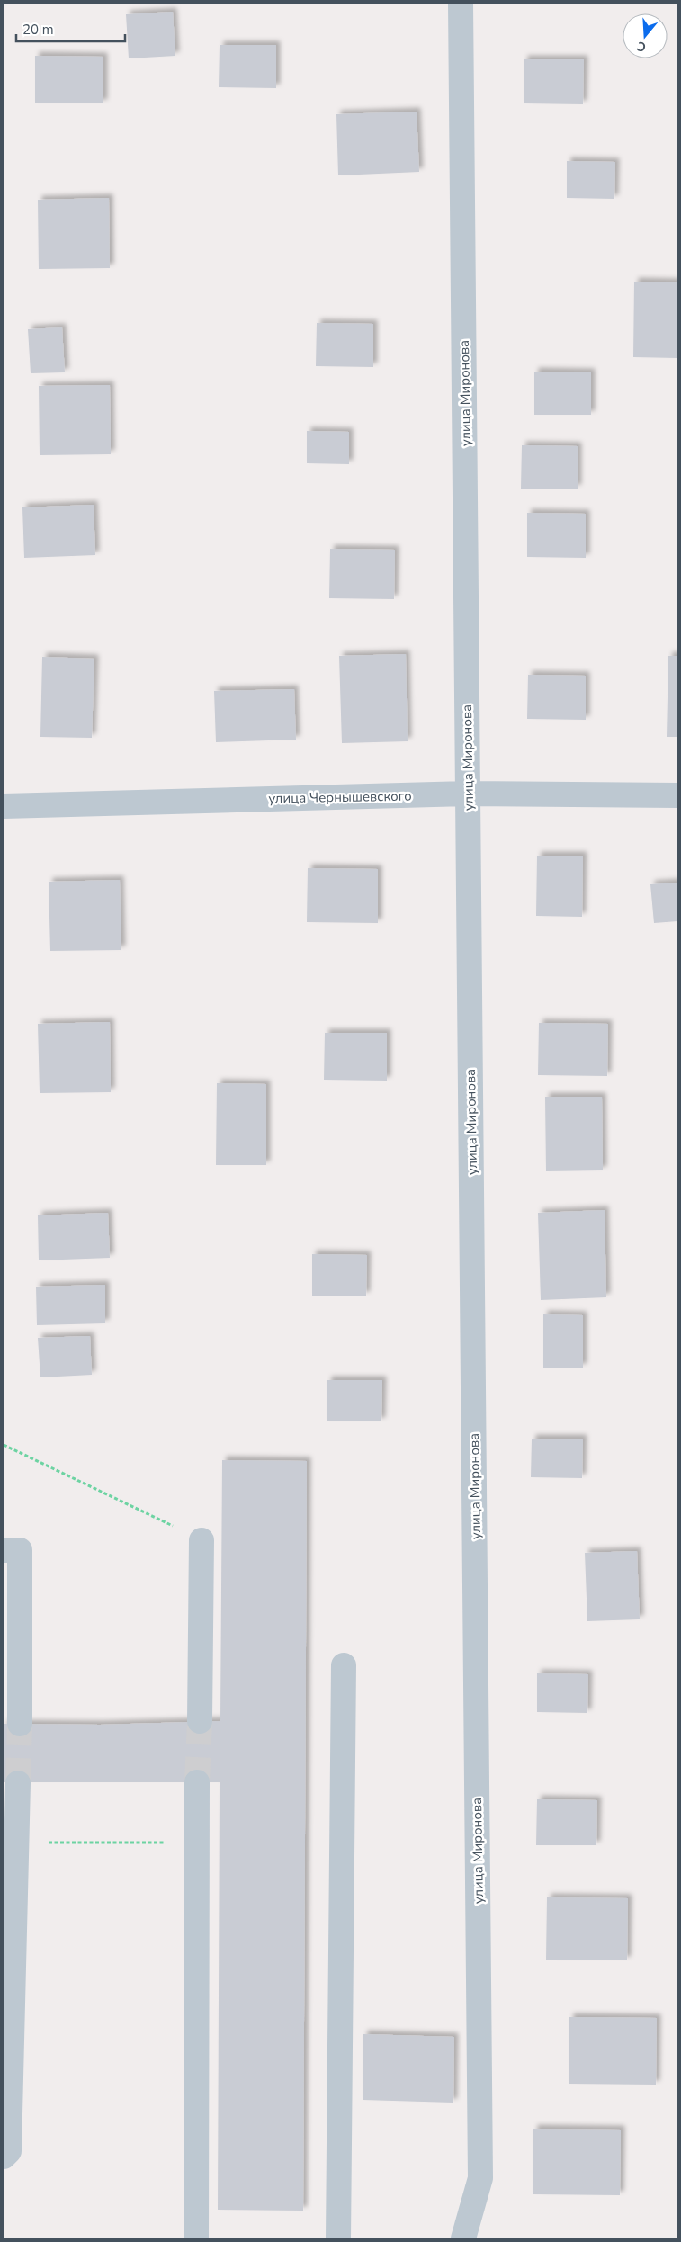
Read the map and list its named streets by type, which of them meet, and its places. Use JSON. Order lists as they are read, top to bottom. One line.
{"streets":{"street":["улица Миронова","улица Чернышевского"]},"crossings":[["улица Миронова","улица Чернышевского"]],"scale_bar":"20 m","north":"bottom"}
